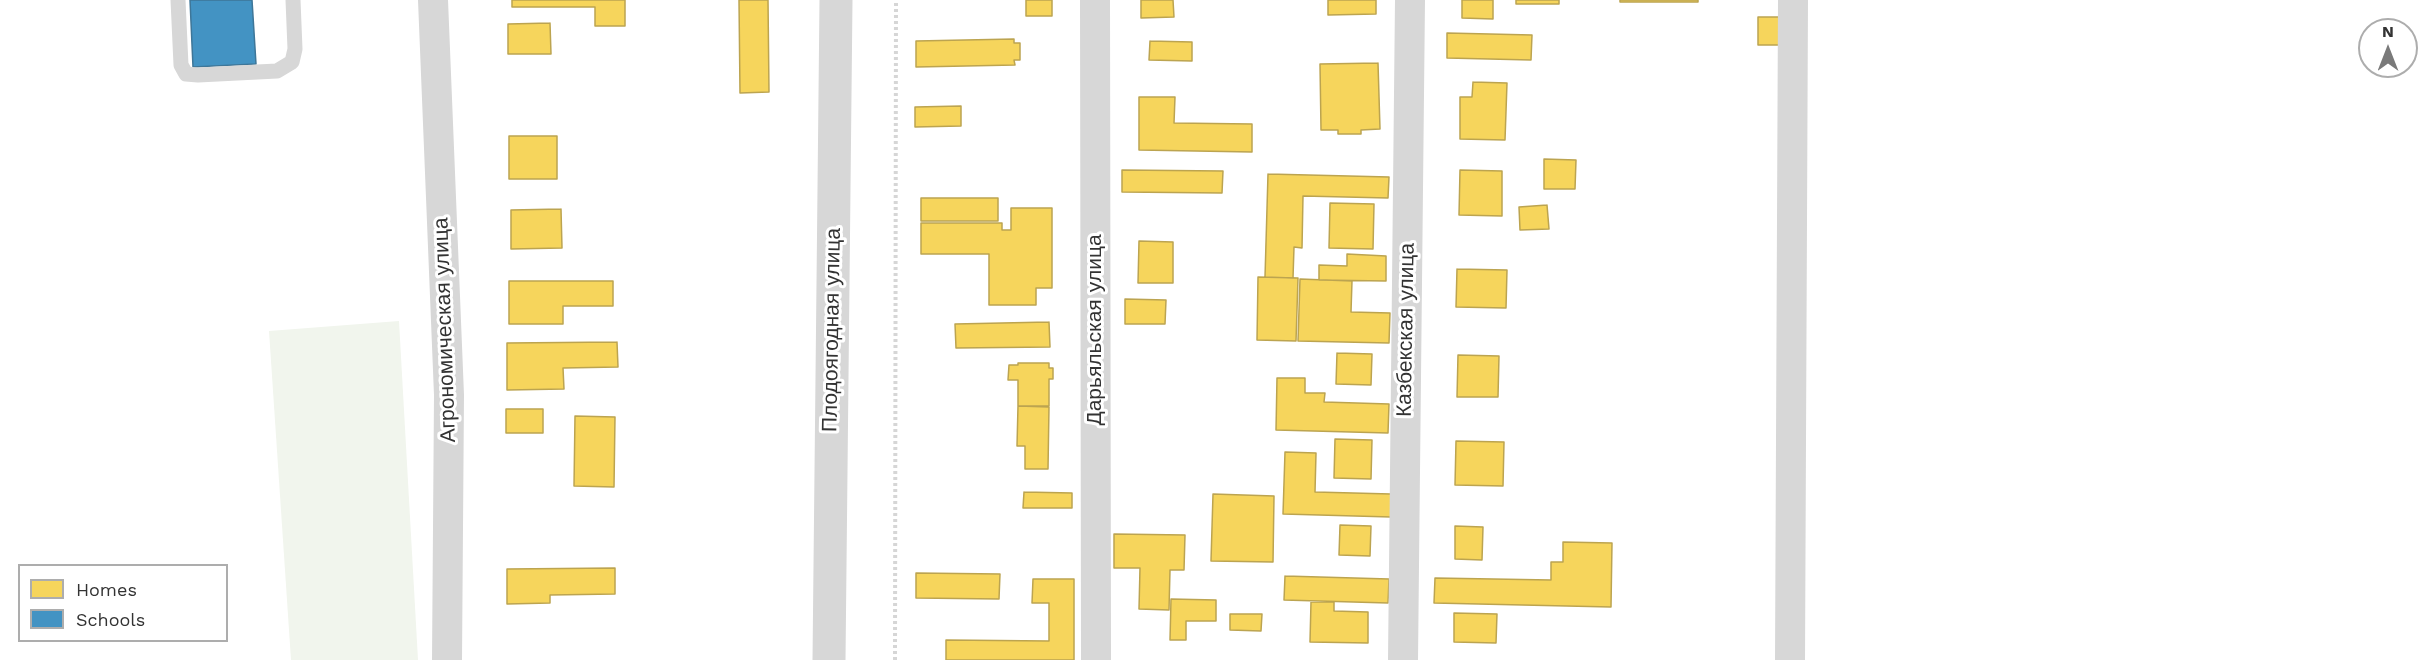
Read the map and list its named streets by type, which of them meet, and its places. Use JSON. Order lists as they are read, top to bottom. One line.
{"streets":{"street":["Агрономическая улица","Плодоягодная улица","Дарьяльская улица","Казбекская улица"]},"legend":["Homes","Schools"],"north":"top"}
